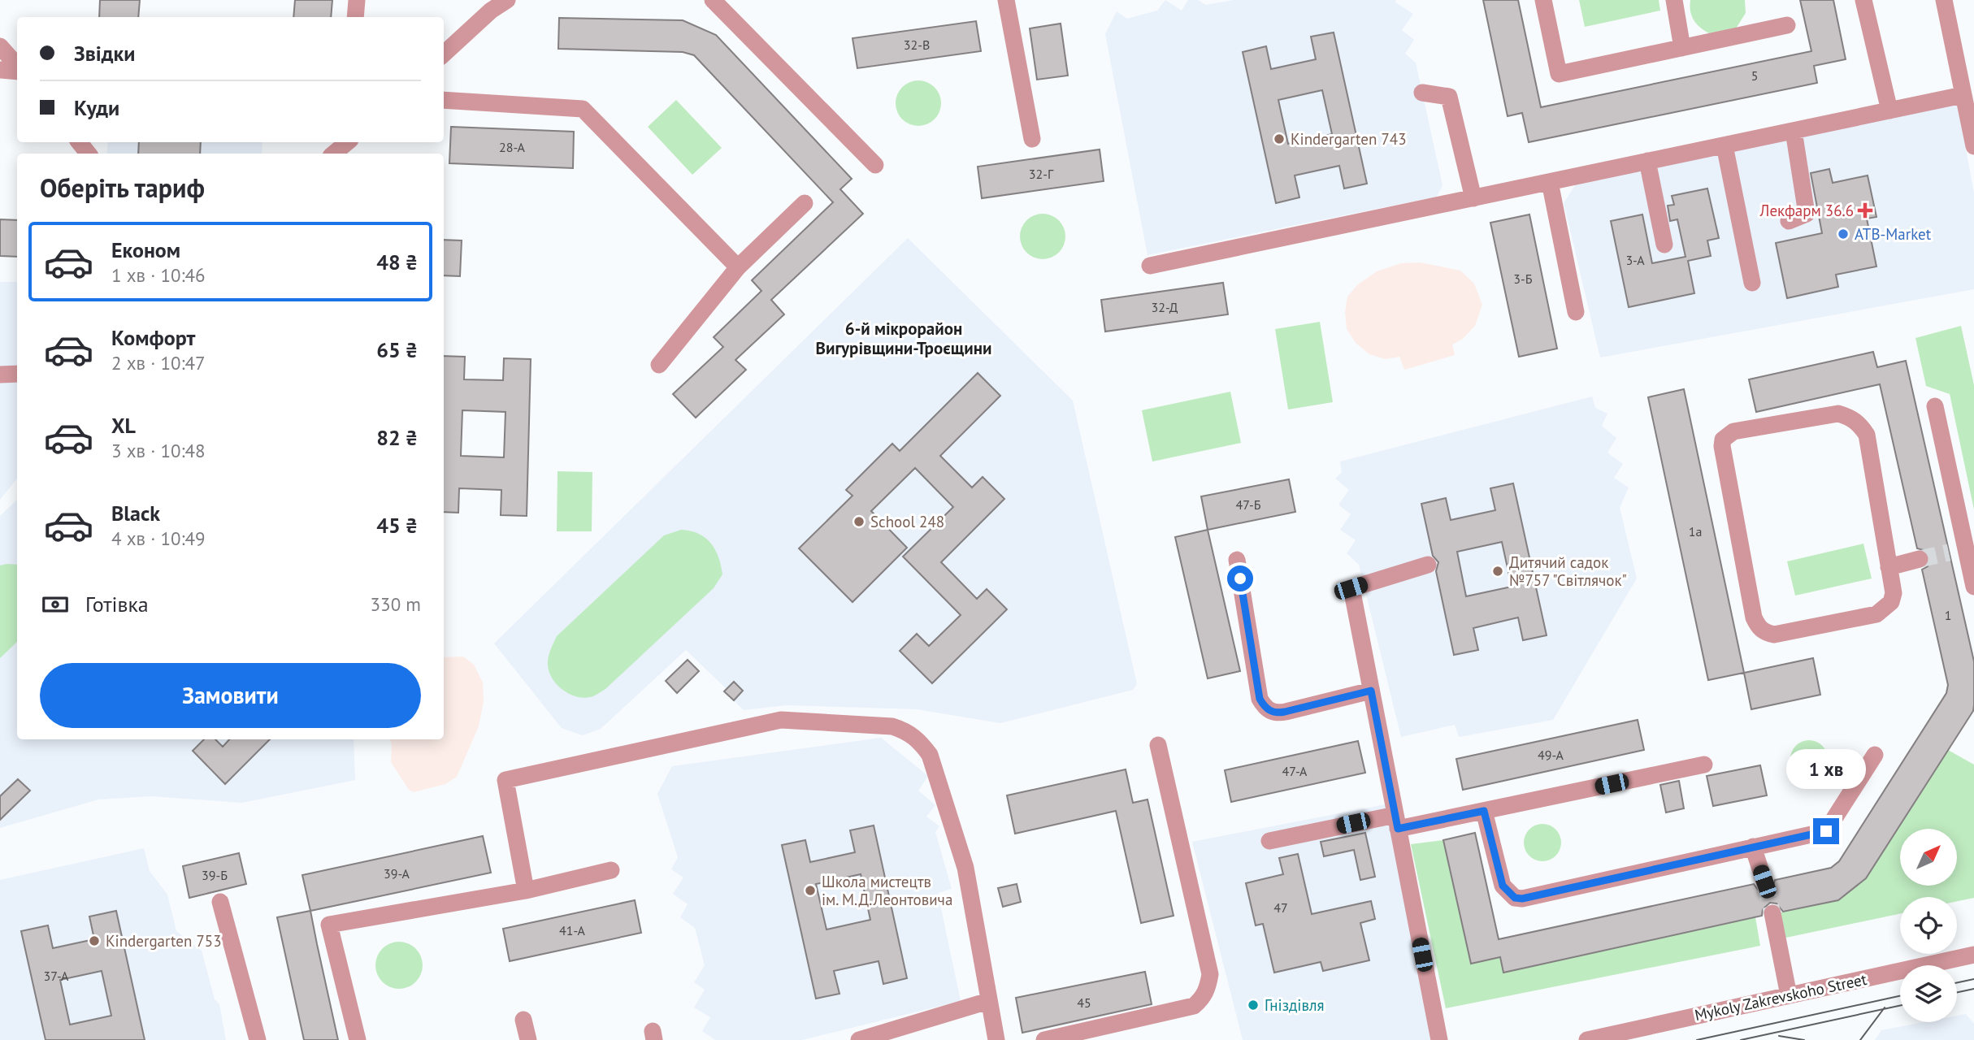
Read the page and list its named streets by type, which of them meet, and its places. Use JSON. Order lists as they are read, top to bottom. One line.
{"streets":{"street":["Mykoly Zakrevskoho Street"]},"districts":["6-й мікрорайон Вигурівщини-Троєщини"],"places":{"other":["Kindergarten 743","ATB-Market","School 248","Дитячий садок №757 \"Світлячок\"","Школа мистецтв ім. М.Д.Леонтовича","Kindergarten 753","Гніздівля"],"health":["Лекфарм 36.6"]},"house_numbers":["32-В","5","28-А","32-Г","3-А","3-Б","32-Д","47-Б","1а","1","49-А","47-А","39-А","39-Б","47","41-А","37-А","45"],"north":"top right","page":{"banner":["Звідки","Куди"],"heading":"Оберіть тариф","list":[{"name":"Економ","note":"1 хв · 10:46","value":"48 ₴"},{"name":"Комфорт","note":"2 хв · 10:47","value":"65 ₴"},{"name":"XL","note":"3 хв · 10:48","value":"82 ₴"},{"name":"Black","note":"4 хв · 10:49","value":"45 ₴"}],"pay":["Готівка","330 m"],"buttons":"Замовити","bubble":"1 хв"}}
